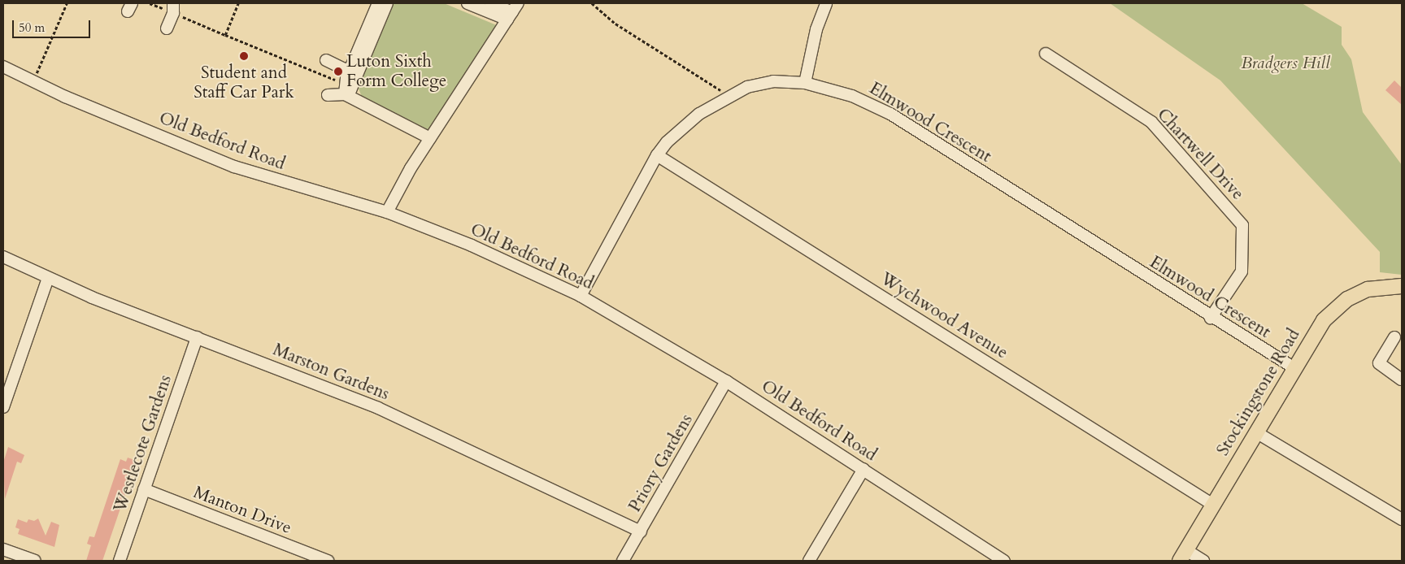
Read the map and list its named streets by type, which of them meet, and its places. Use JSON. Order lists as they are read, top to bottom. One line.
{"streets":{"main road":["Stockingstone Road"],"street":["Elmwood Crescent","Old Bedford Road","Chartwell Drive","Wychwood Avenue","Marston Gardens","Westlecote Gardens","Priory Gardens","Manton Drive"]},"crossings":[["Elmwood Crescent","Old Bedford Road"],["Elmwood Crescent","Chartwell Drive"],["Elmwood Crescent","Wychwood Avenue"],["Elmwood Crescent","Stockingstone Road"],["Old Bedford Road","Priory Gardens"],["Wychwood Avenue","Stockingstone Road"],["Marston Gardens","Westlecote Gardens"],["Marston Gardens","Priory Gardens"],["Westlecote Gardens","Manton Drive"]],"parks":["Bradgers Hill"],"places":["Student and Staff Car Park","Luton Sixth Form College"],"scale_bar":"50 m"}
